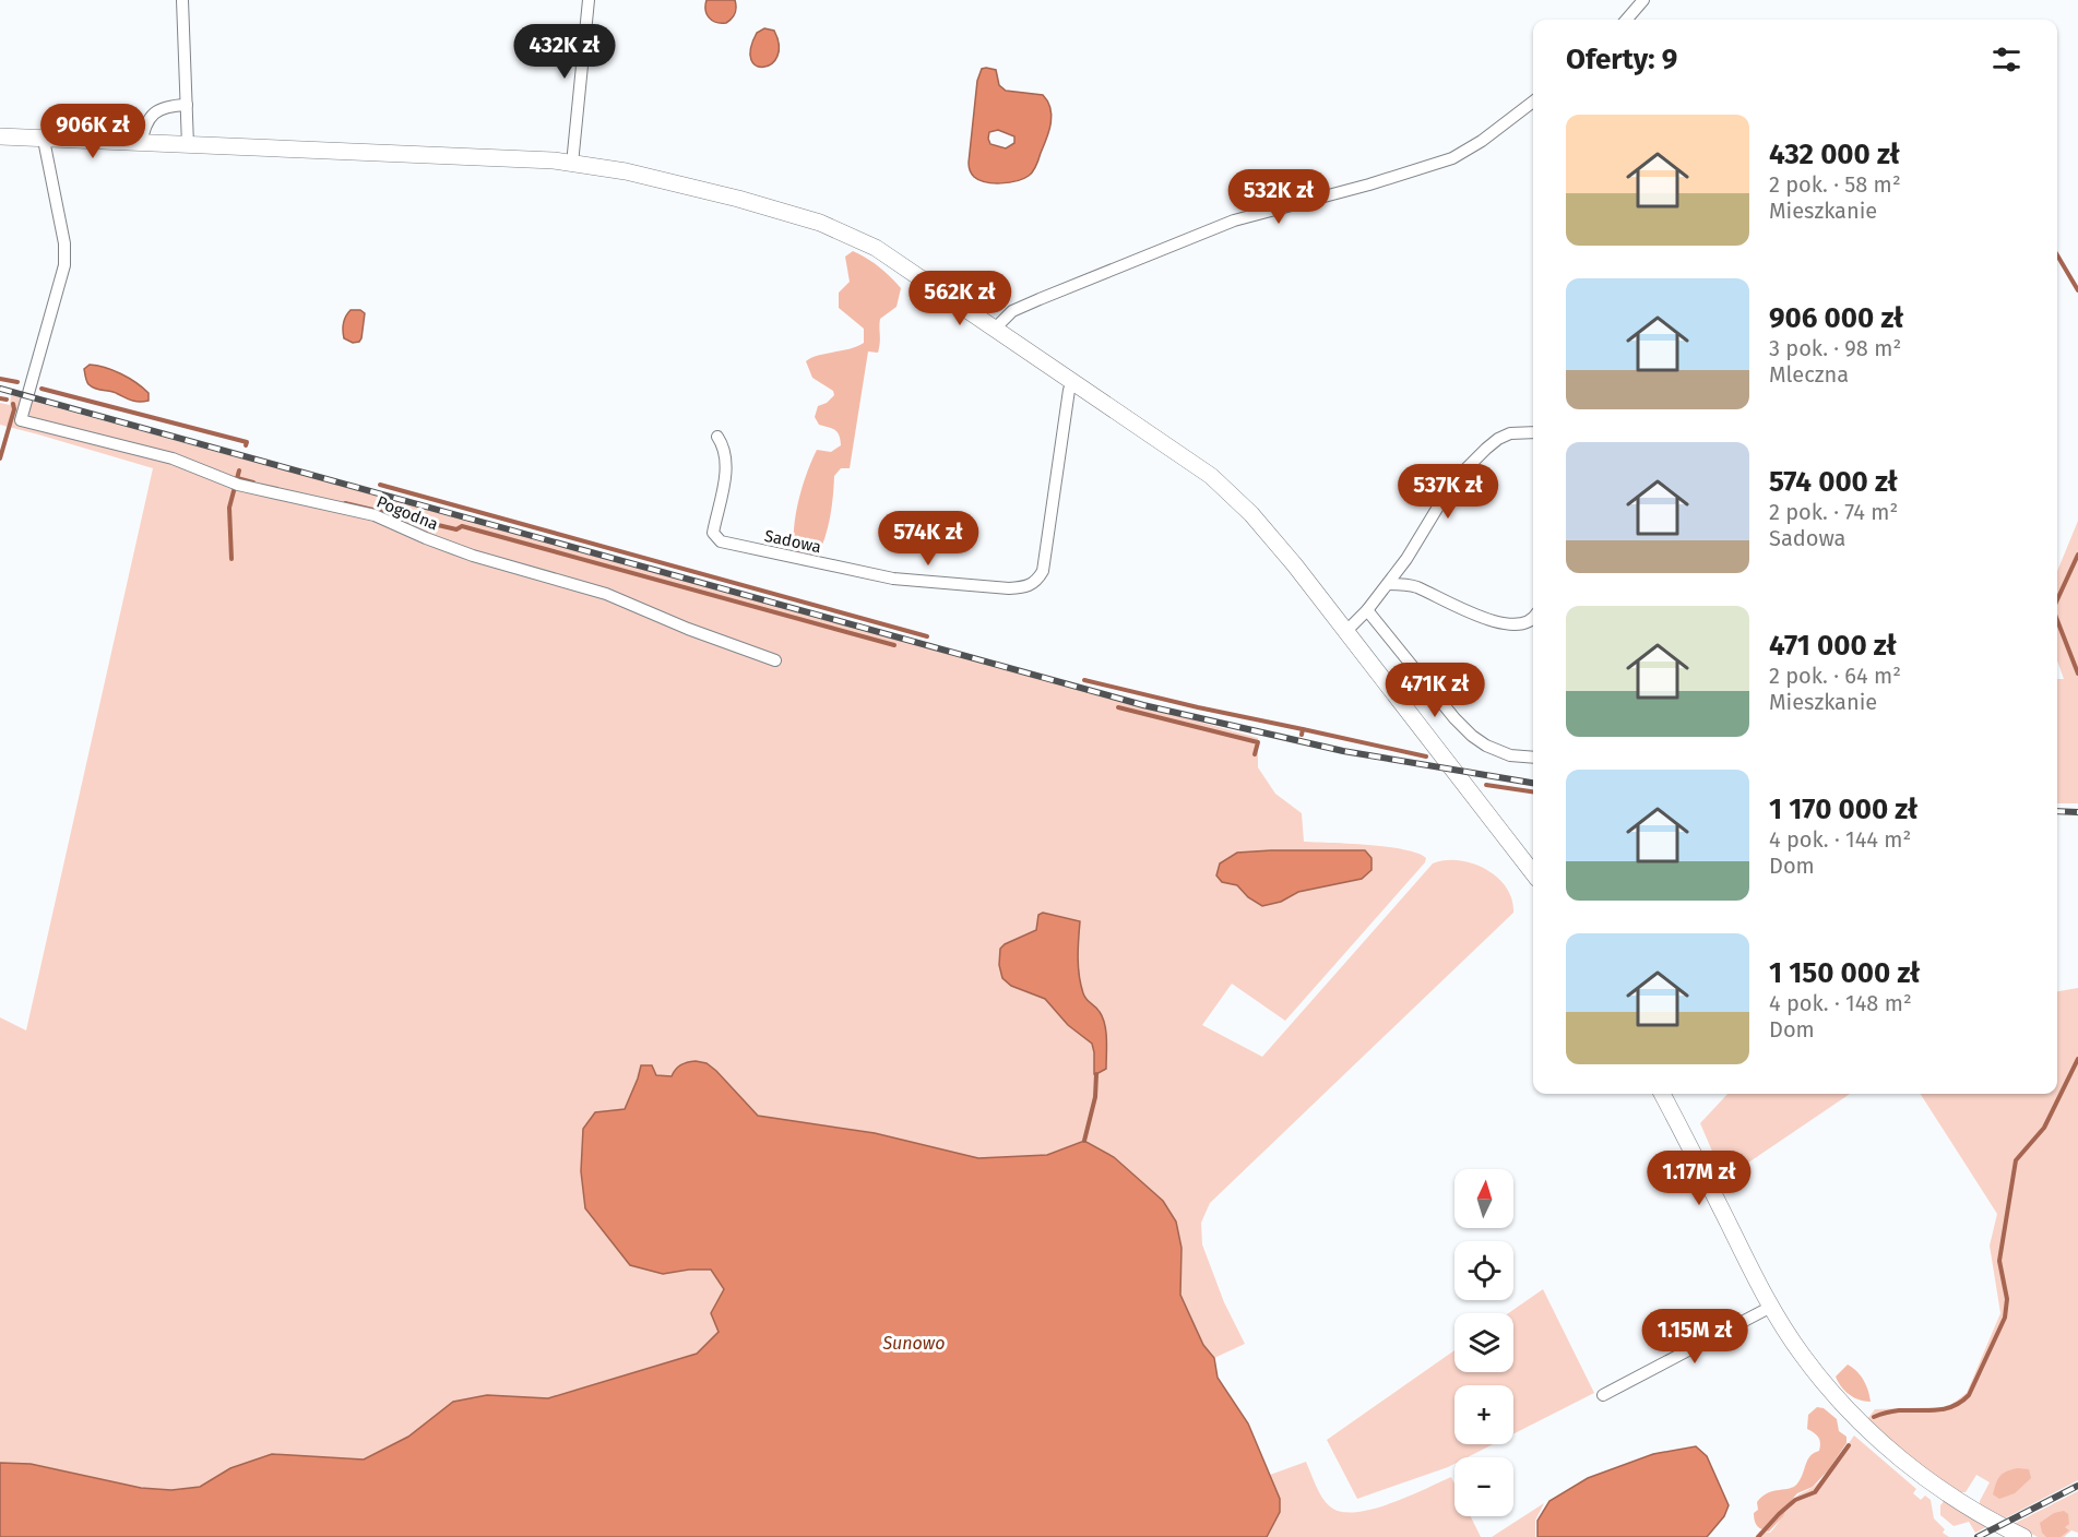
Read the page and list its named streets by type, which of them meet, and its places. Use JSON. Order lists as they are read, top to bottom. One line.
{"streets":{"street":["Pogodna","Sadowa"]},"water":["Sunowo"],"north":"top","page":{"heading":"Oferty: 9","price":["432K zł","906K zł","532K zł","562K zł","537K zł","574K zł","471K zł","1.17M zł","1.15M zł"],"list":[{"name":"432 000 zł","note":"2 pok. · 58 m² · Mieszkanie"},{"name":"906 000 zł","note":"3 pok. · 98 m² · Mleczna"},{"name":"574 000 zł","note":"2 pok. · 74 m² · Sadowa"},{"name":"471 000 zł","note":"2 pok. · 64 m² · Mieszkanie"},{"name":"1 170 000 zł","note":"4 pok. · 144 m² · Dom"},{"name":"1 150 000 zł","note":"4 pok. · 148 m² · Dom"}],"map_buttons":["+","−"]}}
